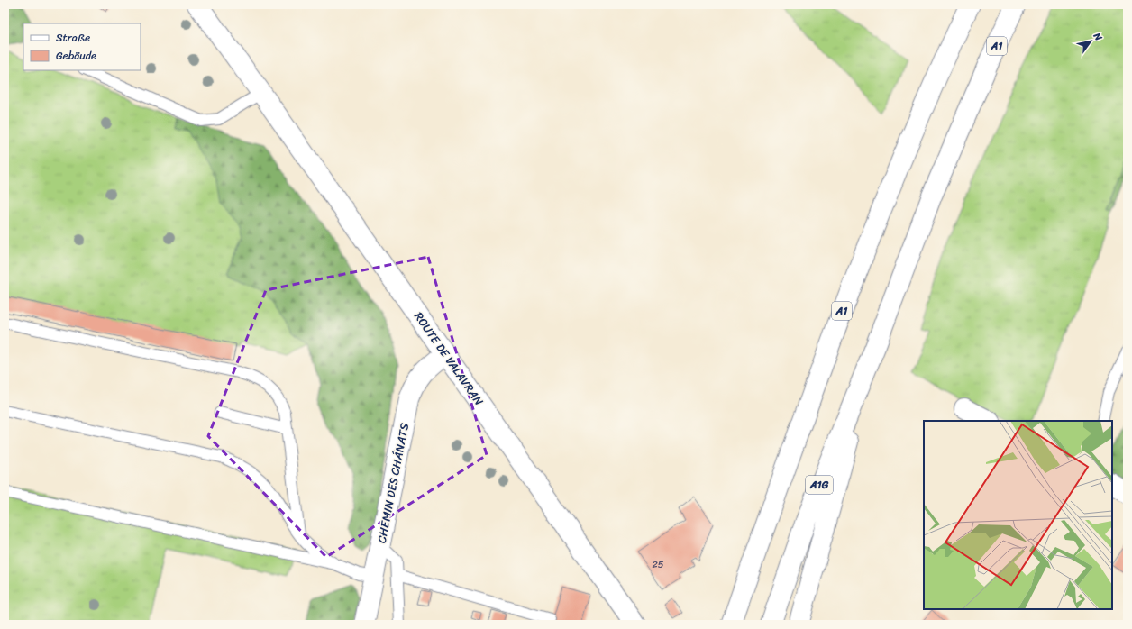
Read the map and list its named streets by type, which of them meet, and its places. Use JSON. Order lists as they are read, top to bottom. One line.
{"streets":{"main road":["A1","ROUTE DE VALAVRAN","CHEMIN DES CHÂNATS","A1G"]},"crossings":[["A1","A1G"],["ROUTE DE VALAVRAN","CHEMIN DES CHÂNATS"]],"house_numbers":["25"],"legend":["Straße","Gebäude"],"north":"top right"}
